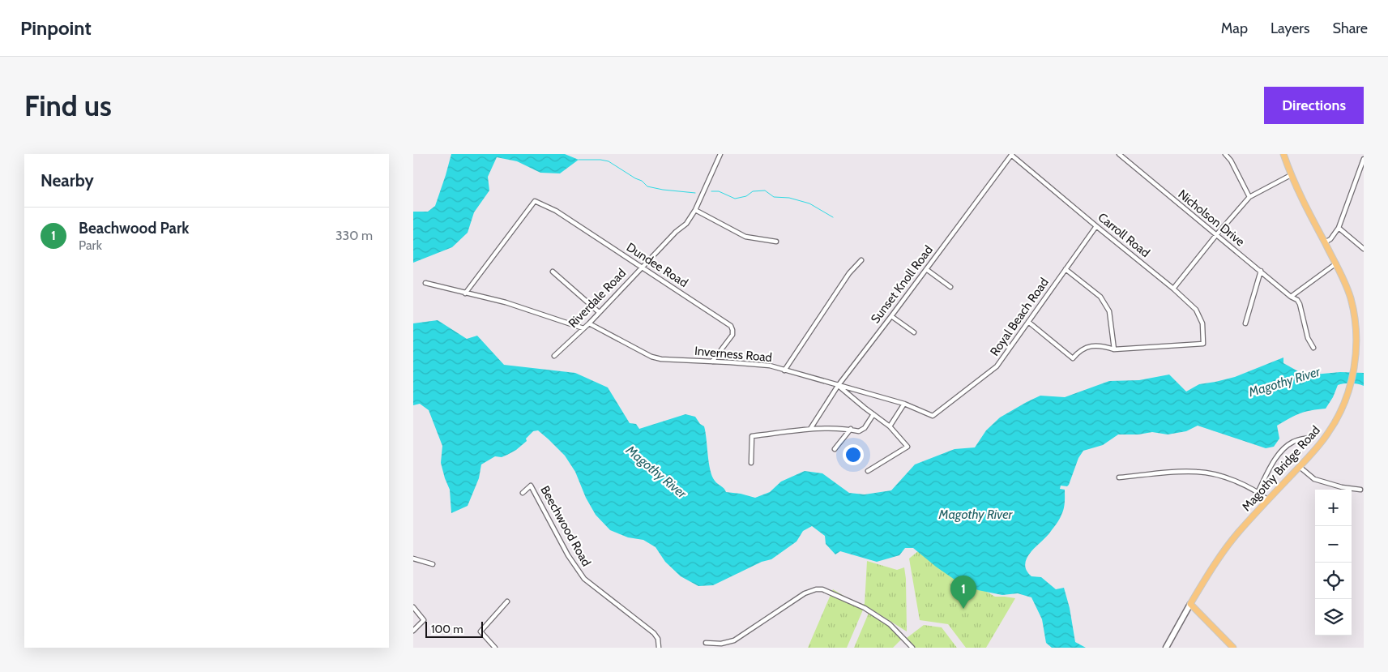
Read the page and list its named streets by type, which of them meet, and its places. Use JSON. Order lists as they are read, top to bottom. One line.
{"streets":{"main road":["Magothy Bridge Road"],"street":["Nicholson Drive","Carroll Road","Dundee Road","Sunset Knoll Road","Riverdale Road","Royal Beach Road","Inverness Road","Beechwood Road"]},"crossings":[["Carroll Road","Sunset Knoll Road"],["Carroll Road","Royal Beach Road"],["Dundee Road","Riverdale Road"],["Dundee Road","Inverness Road"],["Sunset Knoll Road","Inverness Road"],["Riverdale Road","Inverness Road"],["Royal Beach Road","Inverness Road"]],"water":["Magothy River"],"scale_bar":"100 m","page":{"header":"Pinpoint","nav":["Map","Layers","Share"],"buttons":"Directions","title":"Find us","heading":"Nearby","list":[{"mark":"1","name":"Beachwood Park","note":"Park","value":"330 m"}],"map_buttons":["+","−"],"pins":"1","scale":"100 m"}}
